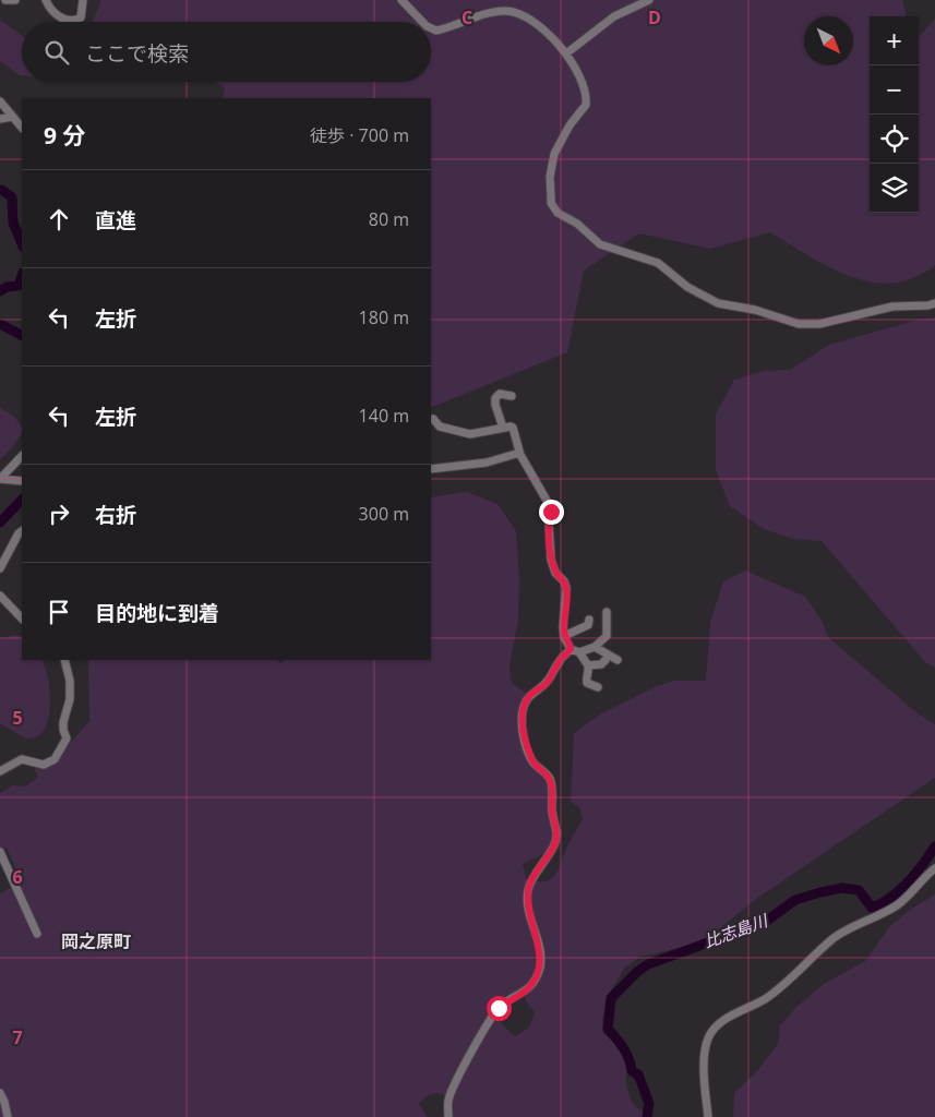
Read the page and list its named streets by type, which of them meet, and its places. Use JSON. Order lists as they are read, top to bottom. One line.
{"districts":["岡之原町"],"water":["比志島川"],"north":"bottom right","page":{"map_buttons":["+","−"],"search":"ここで検索","heading":["9 分","徒歩 · 700 m"],"list":[["直進","80 m"],["左折","180 m"],["左折","140 m"],["右折","300 m"],"目的地に到着"]},"grid":{"columns":["C","D"],"rows":["5","6","7"]}}
